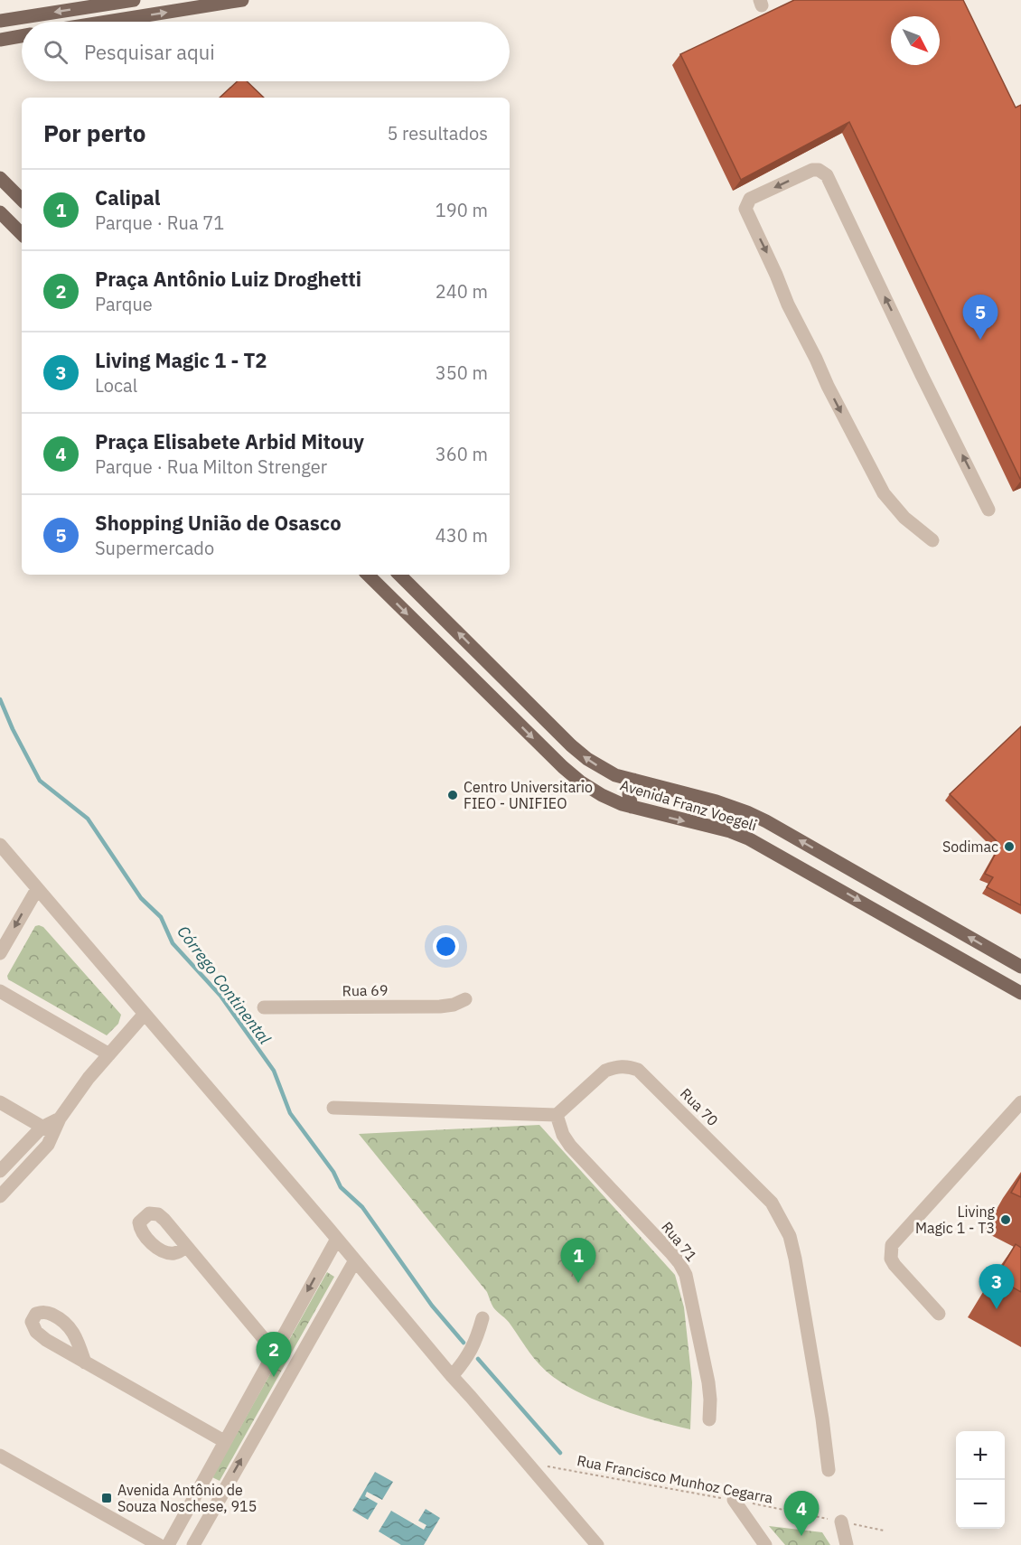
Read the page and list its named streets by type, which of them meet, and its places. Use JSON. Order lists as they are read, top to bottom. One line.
{"streets":{"main road":["Avenida Franz Voegeli"],"street":["Rua 69","Rua 70","Rua 71"],"path":["Rua Francisco Munhoz Cegarra"]},"crossings":[["Rua 70","Rua 71"]],"water":["Córrego Continental"],"places":{"other":["Centro Universitario FIEO - UNIFIEO","Sodimac","Living Magic 1 - T3"],"transit":["Avenida Antônio de Souza Noschese, 915"]},"north":"bottom right","page":{"search":"Pesquisar aqui","heading":["Por perto","5 resultados"],"list":[{"mark":"1","name":"Calipal","note":"Parque · Rua 71","value":"190 m"},{"mark":"2","name":"Praça Antônio Luiz Droghetti","note":"Parque","value":"240 m"},{"mark":"3","name":"Living Magic 1 - T2","note":"Local","value":"350 m"},{"mark":"4","name":"Praça Elisabete Arbid Mitouy","note":"Parque · Rua Milton Strenger","value":"360 m"},{"mark":"5","name":"Shopping União de Osasco","note":"Supermercado","value":"430 m"}],"pins":["5","1","3","2","4"],"map_buttons":["+","−"]}}
